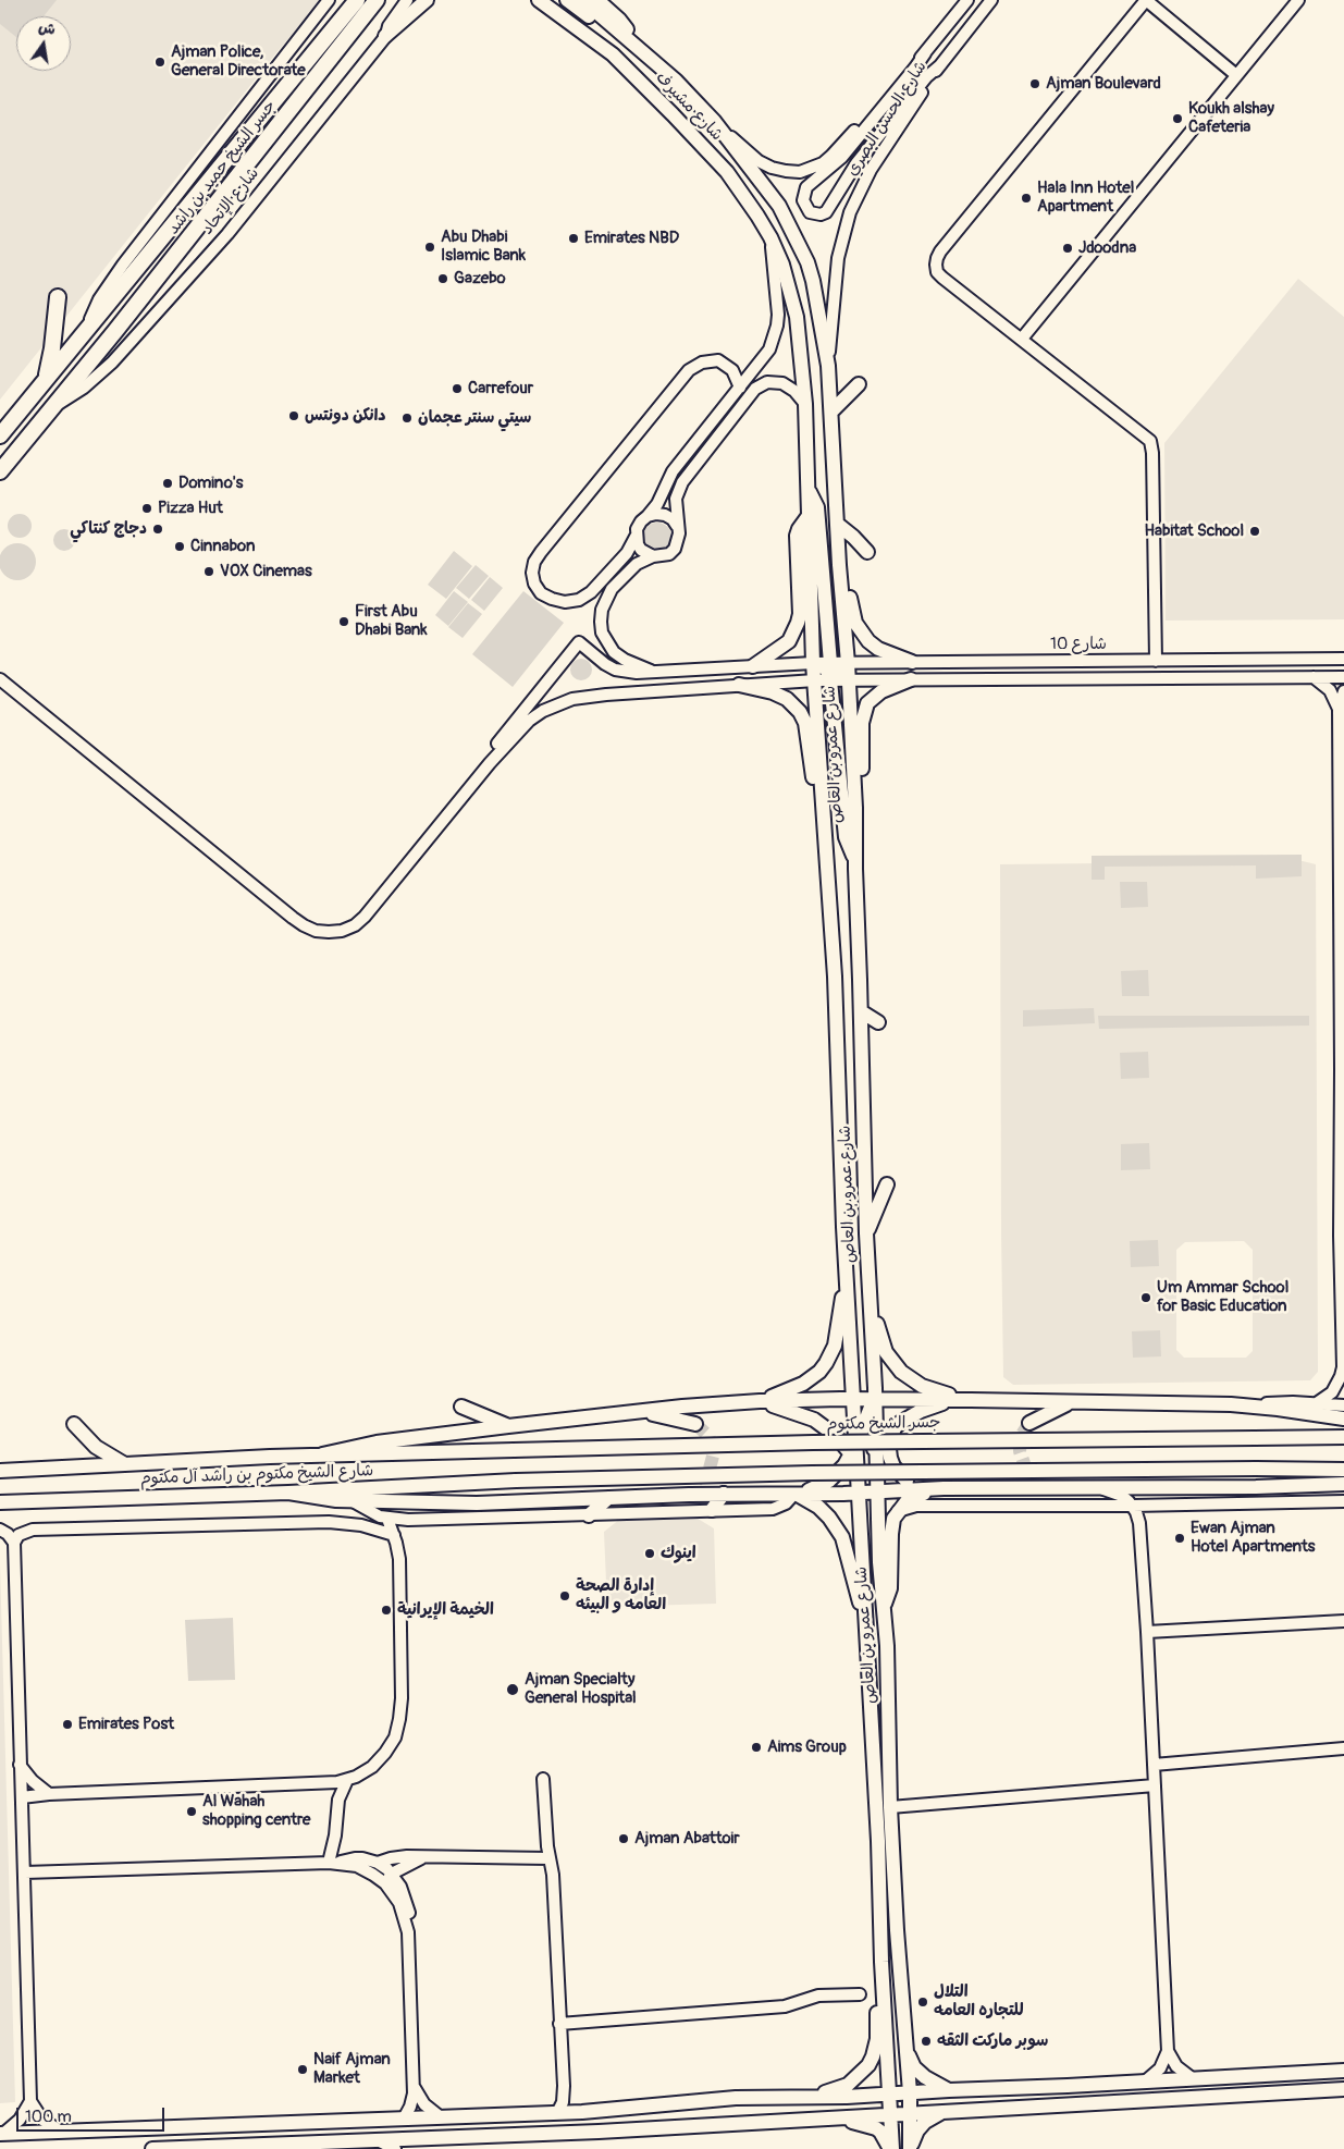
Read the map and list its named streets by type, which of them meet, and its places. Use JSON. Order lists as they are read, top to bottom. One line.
{"streets":{"highway":["جسر الشيخ حميد بن راشد","شارع الإتحاد"],"main road":["شارع مشيرف","شارع عمرو بن العاص","جسر الشيخ مكتوم","شارع الشيخ مكتوم بن راشد آل مكتوم"],"street":["شارع الحسن البصري","شارع 10"]},"crossings":[["شارع مشيرف","شارع الحسن البصري"],["شارع مشيرف","شارع عمرو بن العاص"],["شارع الحسن البصري","شارع عمرو بن العاص"],["جسر الشيخ حميد بن راشد","شارع الإتحاد"],["شارع 10","شارع عمرو بن العاص"],["جسر الشيخ مكتوم","شارع الشيخ مكتوم بن راشد آل مكتوم"]],"places":["Ajman Police, General Directorate","Ajman Boulevard","Koukh alshay Cafeteria","Hala Inn Hotel Apartment","Emirates NBD","Abu Dhabi Islamic Bank","Jdoodna","Gazebo","Carrefour","دانكن دونتس","سيتي سنتر عجمان","Domino's","Pizza Hut","دجاج كنتاكي","Habitat School","Cinnabon","VOX Cinemas","First Abu Dhabi Bank","Um Ammar School for Basic Education","Ewan Ajman Hotel Apartments","اينوك","إدارة الصحة العامه و البيئه","الخيمة الإيرانية","Ajman Specialty General Hospital","Emirates Post","Aims Group","Al Wahah shopping centre","Ajman Abattoir","التلال للتجاره العامه","سوبر ماركت الثقه","Naif Ajman Market"],"scale_bar":"100 m","north":"top"}
